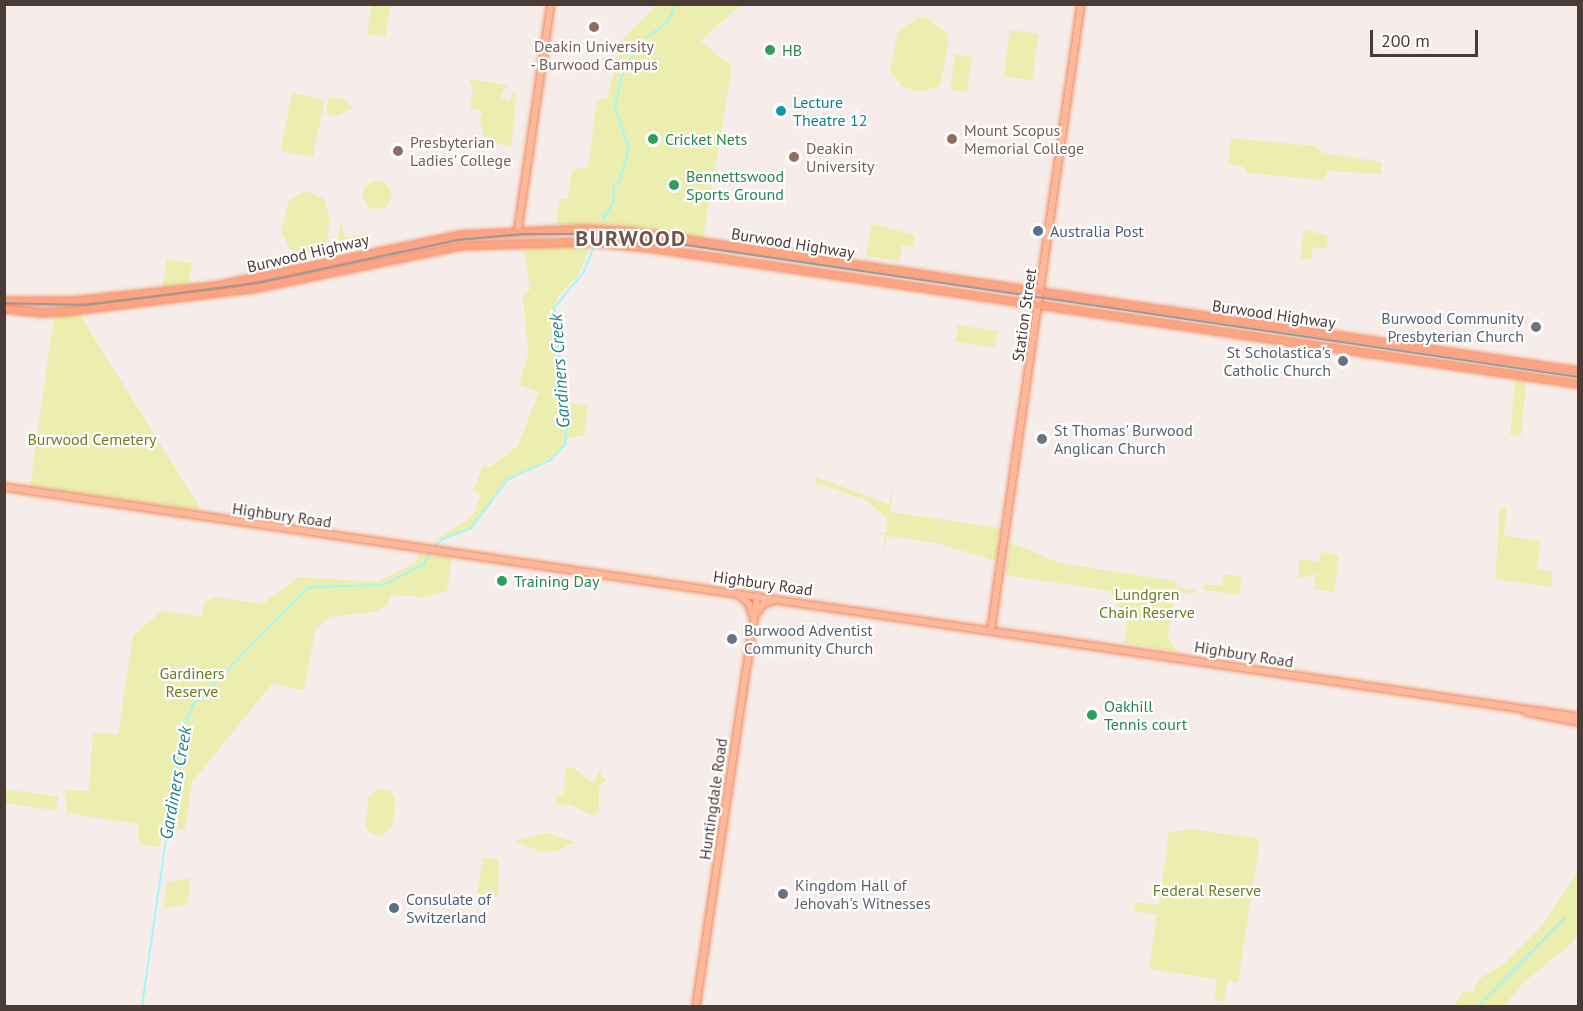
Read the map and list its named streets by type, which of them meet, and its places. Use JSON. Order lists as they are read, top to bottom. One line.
{"streets":{"highway":["Burwood Highway"],"main road":["Station Street","Highbury Road","Huntingdale Road"]},"crossings":[["Burwood Highway","Station Street"],["Station Street","Highbury Road"],["Highbury Road","Huntingdale Road"]],"districts":["BURWOOD"],"water":["Gardiners Creek"],"parks":["Burwood Cemetery","Lundgren Chain Reserve","Gardiners Reserve","Federal Reserve"],"places":["Deakin University - Burwood Campus","HB","Lecture Theatre 12","Cricket Nets","Mount Scopus Memorial College","Presbyterian Ladies' College","Deakin University","Bennettswood Sports Ground","Australia Post","Burwood Community Presbyterian Church","St Scholastica's Catholic Church","St Thomas' Burwood Anglican Church","Training Day","Burwood Adventist Community Church","Oakhill Tennis court","Kingdom Hall of Jehovah's Witnesses","Consulate of Switzerland"],"scale_bar":"200 m"}
